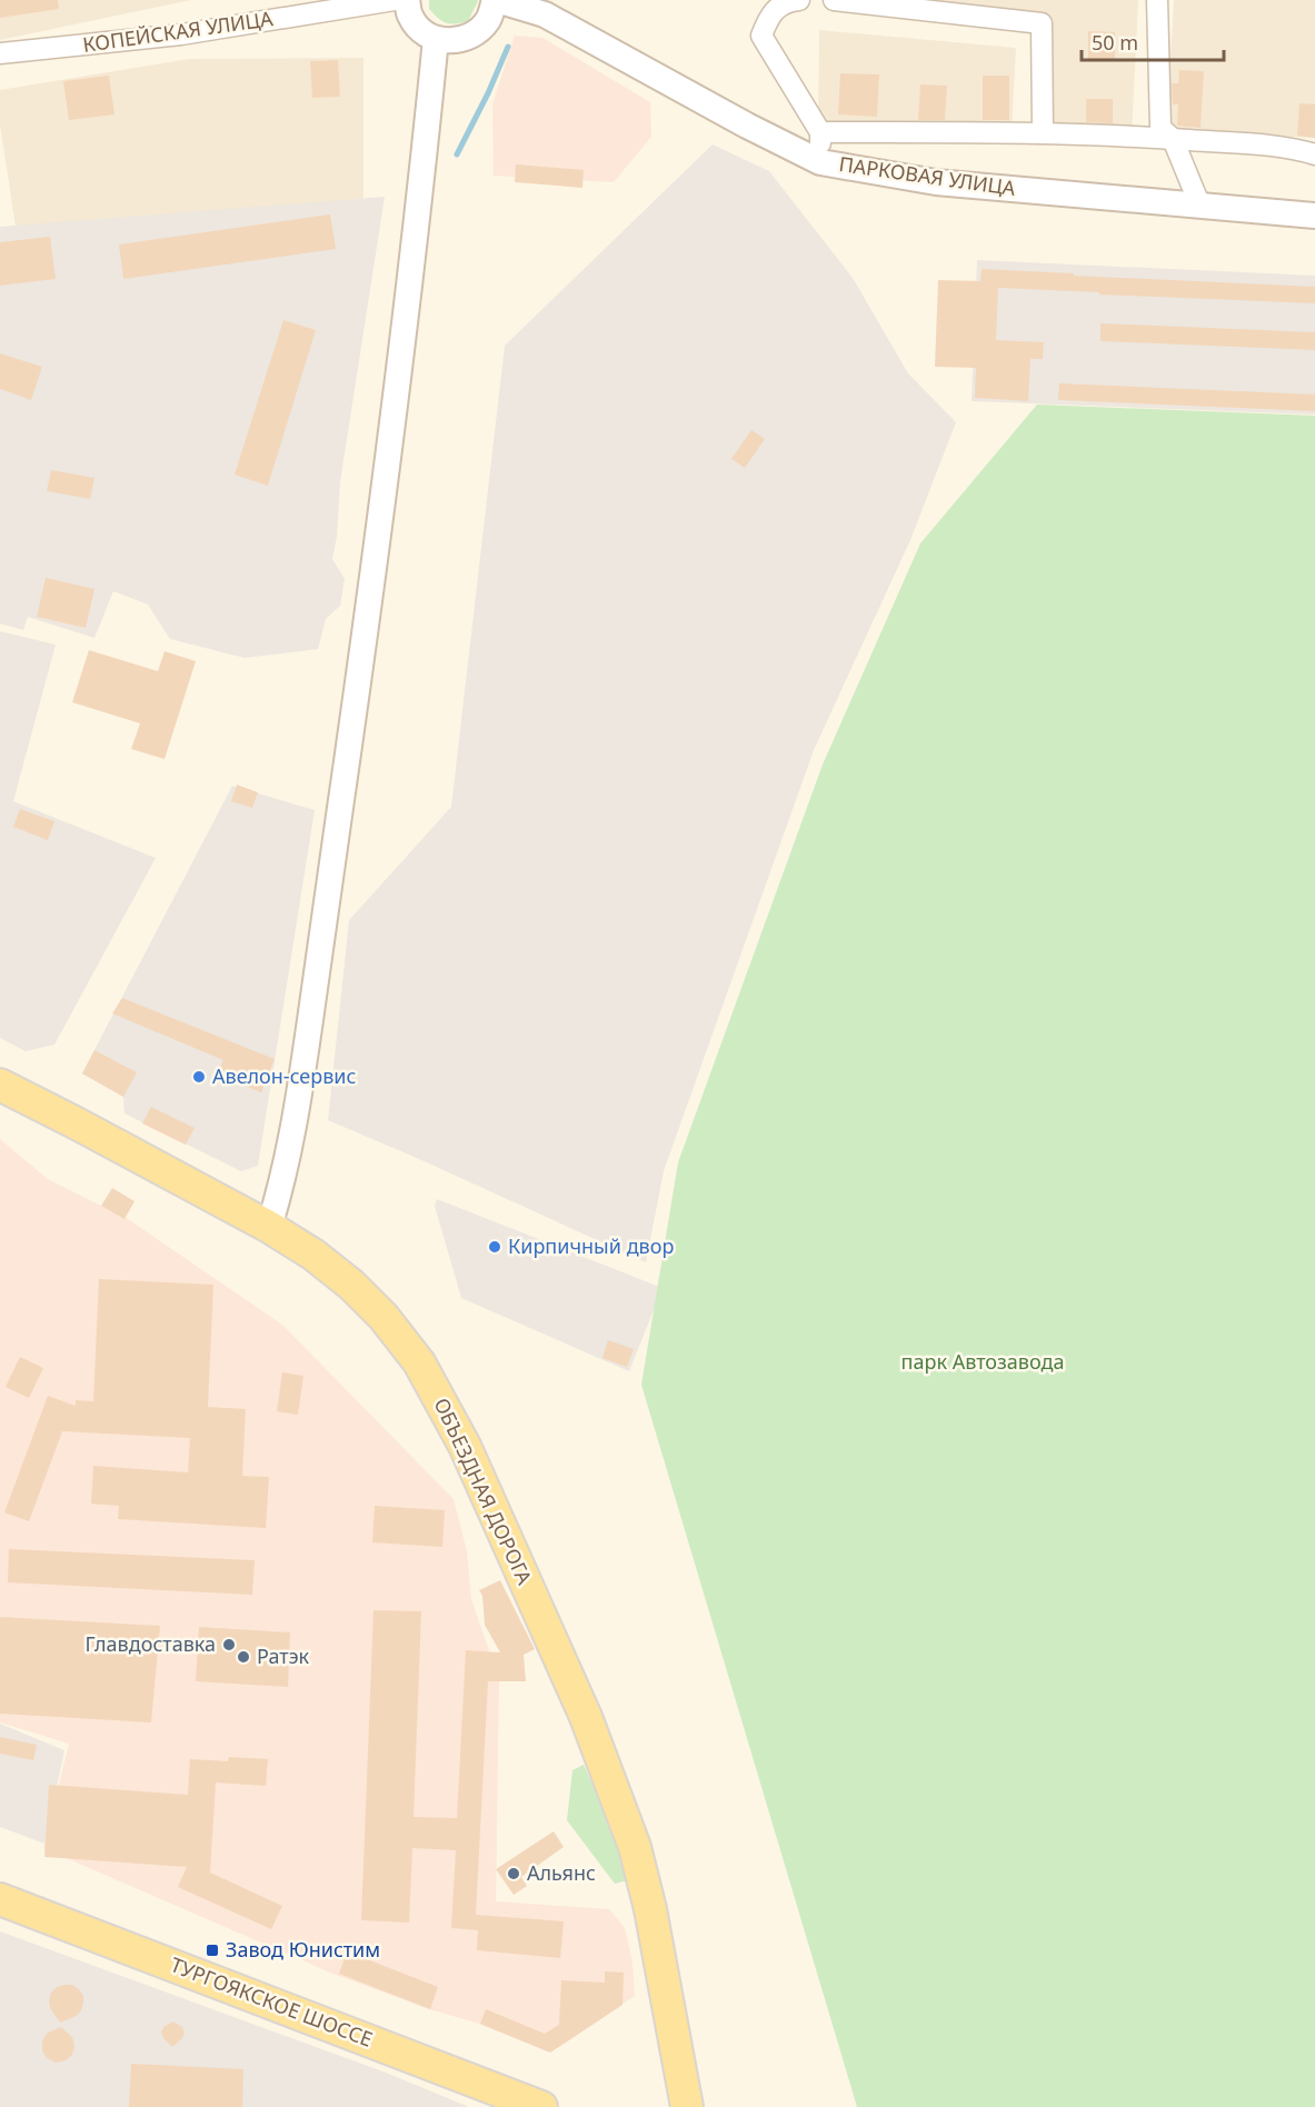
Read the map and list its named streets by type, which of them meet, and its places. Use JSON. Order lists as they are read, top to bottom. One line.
{"streets":{"main road":["ОБЪЕЗДНАЯ ДОРОГА","ТУРГОЯКСКОЕ ШОССЕ"],"street":["КОПЕЙСКАЯ УЛИЦА","ПАРКОВАЯ УЛИЦА"]},"parks":["парк Автозавода"],"places":{"other":["Авелон-сервис","Кирпичный двор","Главдоставка","Ратэк","Альянс"],"transit":["Завод Юнистим"]},"scale_bar":"50 m"}
